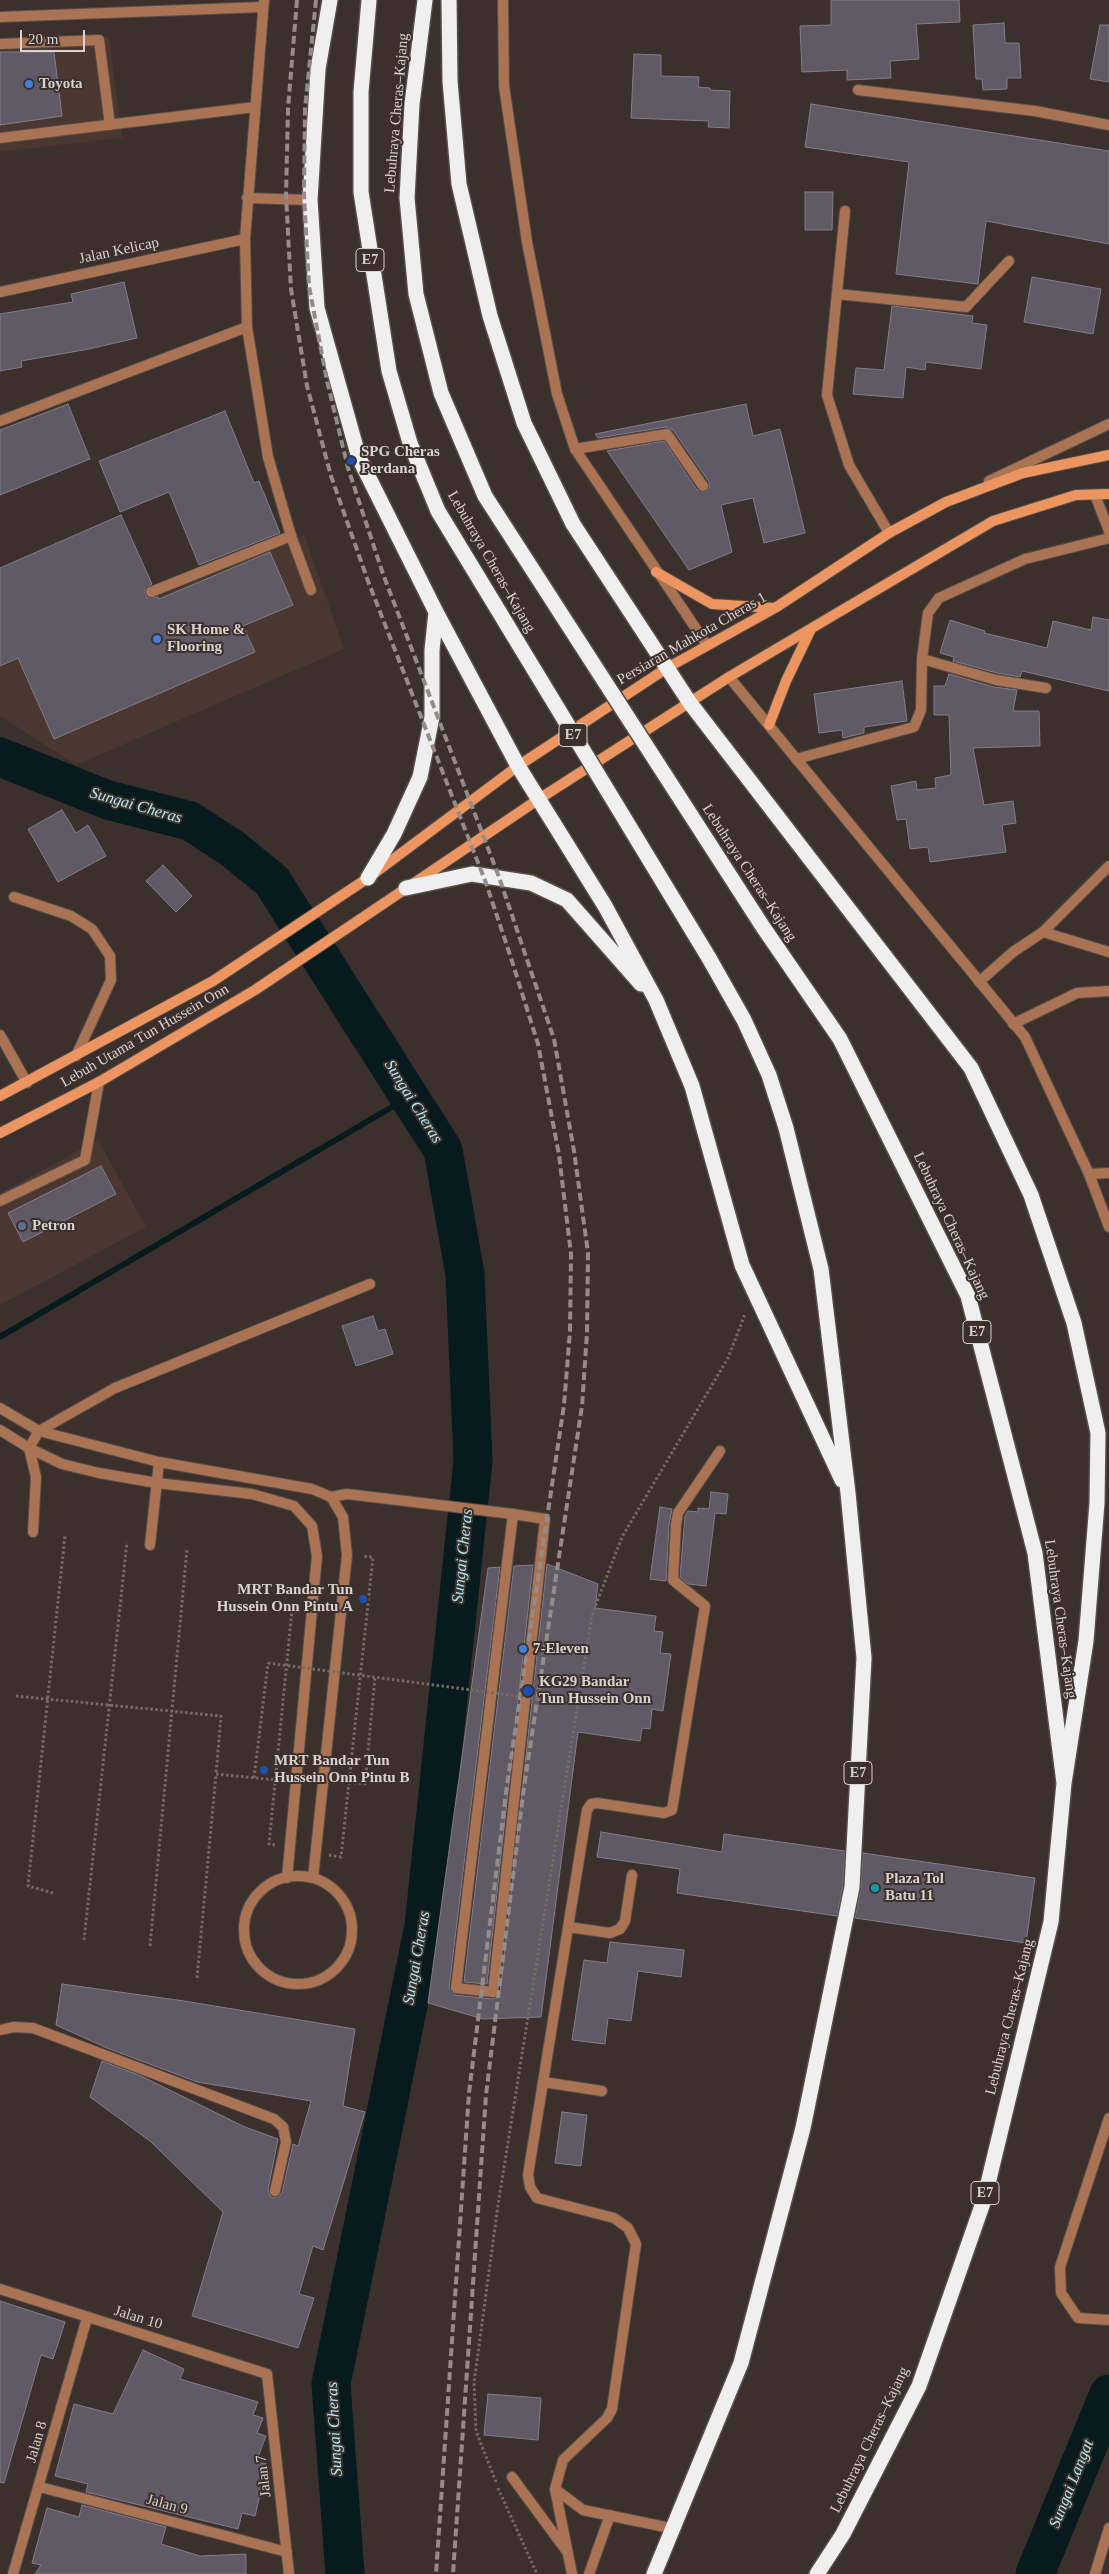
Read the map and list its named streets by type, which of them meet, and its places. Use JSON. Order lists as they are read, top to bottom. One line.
{"streets":{"highway":["Lebuhraya Cheras–Kajang","E7"],"main road":["Persiaran Mahkota Cheras 1","Lebuh Utama Tun Hussein Onn"],"street":["Jalan Kelicap","Jalan 10","Jalan 8","Jalan 7","Jalan 9"]},"crossings":[["Persiaran Mahkota Cheras 1","Lebuh Utama Tun Hussein Onn"],["Jalan 10","Jalan 8"],["Jalan 10","Jalan 7"],["Jalan 8","Jalan 9"],["Jalan 7","Jalan 9"]],"water":["Sungai Cheras","Sungai Langat"],"places":["Toyota","SPG Cheras Perdana","SK Home & Flooring","Petron","MRT Bandar Tun Hussein Onn Pintu A","7-Eleven","KG29 Bandar Tun Hussein Onn","MRT Bandar Tun Hussein Onn Pintu B","Plaza Tol Batu 11"],"scale_bar":"20 m"}
